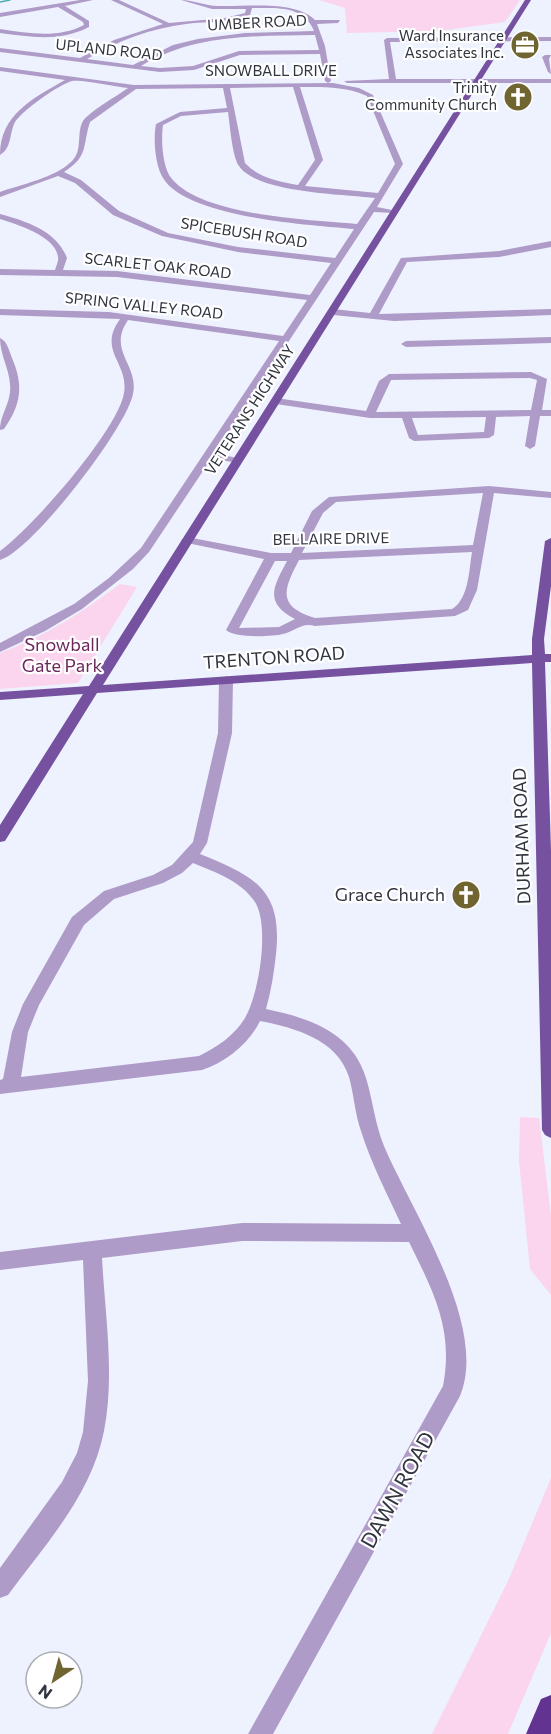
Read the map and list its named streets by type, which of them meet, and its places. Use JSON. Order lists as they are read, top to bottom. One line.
{"streets":{"main road":["VETERANS HIGHWAY","TRENTON ROAD","DURHAM ROAD"],"street":["UMBER ROAD","UPLAND ROAD","SNOWBALL DRIVE","SPICEBUSH ROAD","SCARLET OAK ROAD","SPRING VALLEY ROAD","BELLAIRE DRIVE","DAWN ROAD"]},"crossings":[["UMBER ROAD","UPLAND ROAD"],["SNOWBALL DRIVE","SPICEBUSH ROAD"],["SNOWBALL DRIVE","SCARLET OAK ROAD"],["SNOWBALL DRIVE","SPRING VALLEY ROAD"],["VETERANS HIGHWAY","BELLAIRE DRIVE"],["VETERANS HIGHWAY","TRENTON ROAD"],["TRENTON ROAD","DURHAM ROAD"]],"parks":["Snowball Gate Park"],"places":{"office":["Ward Insurance Associates Inc."],"church":["Trinity Community Church","Grace Church"]},"north":"bottom left"}
